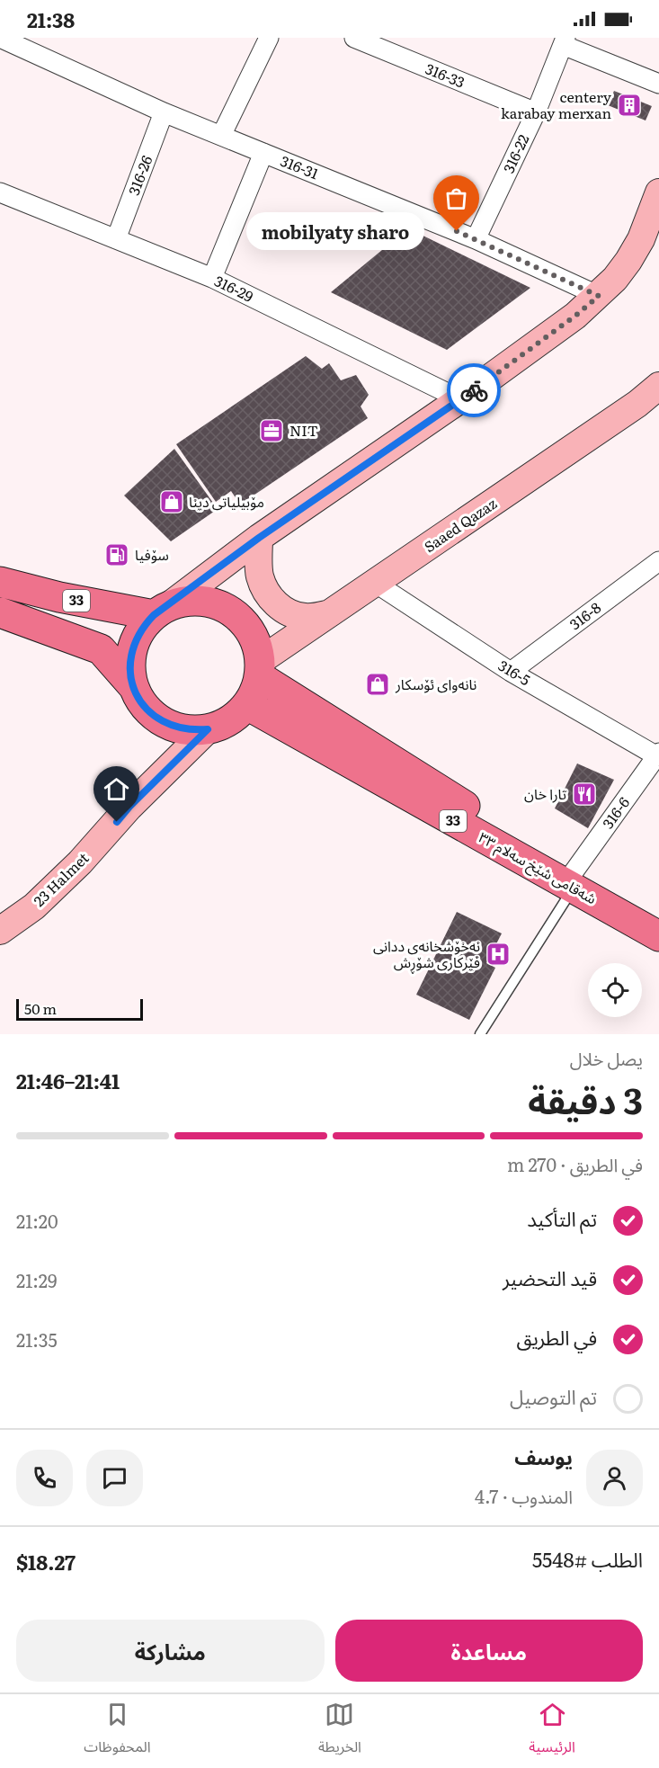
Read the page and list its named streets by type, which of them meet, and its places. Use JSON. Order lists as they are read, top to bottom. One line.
{"streets":{"main road":["33","شەقامی شێخ سەلام ٣٣"],"street":["316-33","316-22","316-31","316-26","316-29","Saaed Qazaz","316-8","316-5","316-6","23 Halmet"]},"crossings":[["316-33","316-22"],["316-22","316-31"],["316-31","316-26"],["316-26","316-29"],["Saaed Qazaz","33"],["Saaed Qazaz","316-5"],["Saaed Qazaz","شەقامی شێخ سەلام ٣٣"],["Saaed Qazaz","23 Halmet"],["33","شەقامی شێخ سەلام ٣٣"],["33","23 Halmet"],["316-8","316-5"],["316-5","316-6"],["316-6","شەقامی شێخ سەلام ٣٣"],["شەقامی شێخ سەلام ٣٣","23 Halmet"]],"places":{"building":["centery karabay merxan"],"other":["mobilyaty sharo"],"office":["NIT"],"shop":["مۆبیلیاتی دینا","نانەوای ئۆسکار"],"fuel station":["سۆفیا"],"restaurant":["تارا خان"],"hospital":["نەخۆشخانەی ددانی فێرکاری شۆڕش"]},"scale_bar":"50 m","page":{"status":"21:38","bubble":"mobilyaty sharo","scale":"50 m","heading":["3 دقيقة","يصل خلال","21:41–21:46"],"panel":["يوسف","المندوب · 4.7","الطلب #5548","$18.27"],"bar":"في الطريق · 270 m","list":[["تم التأكيد","21:20"],["قيد التحضير","21:29"],["في الطريق","21:35"],"تم التوصيل"],"buttons":["مساعدة","مشاركة"],"tabs":["الرئيسية","الخريطة","المحفوظات"]}}
